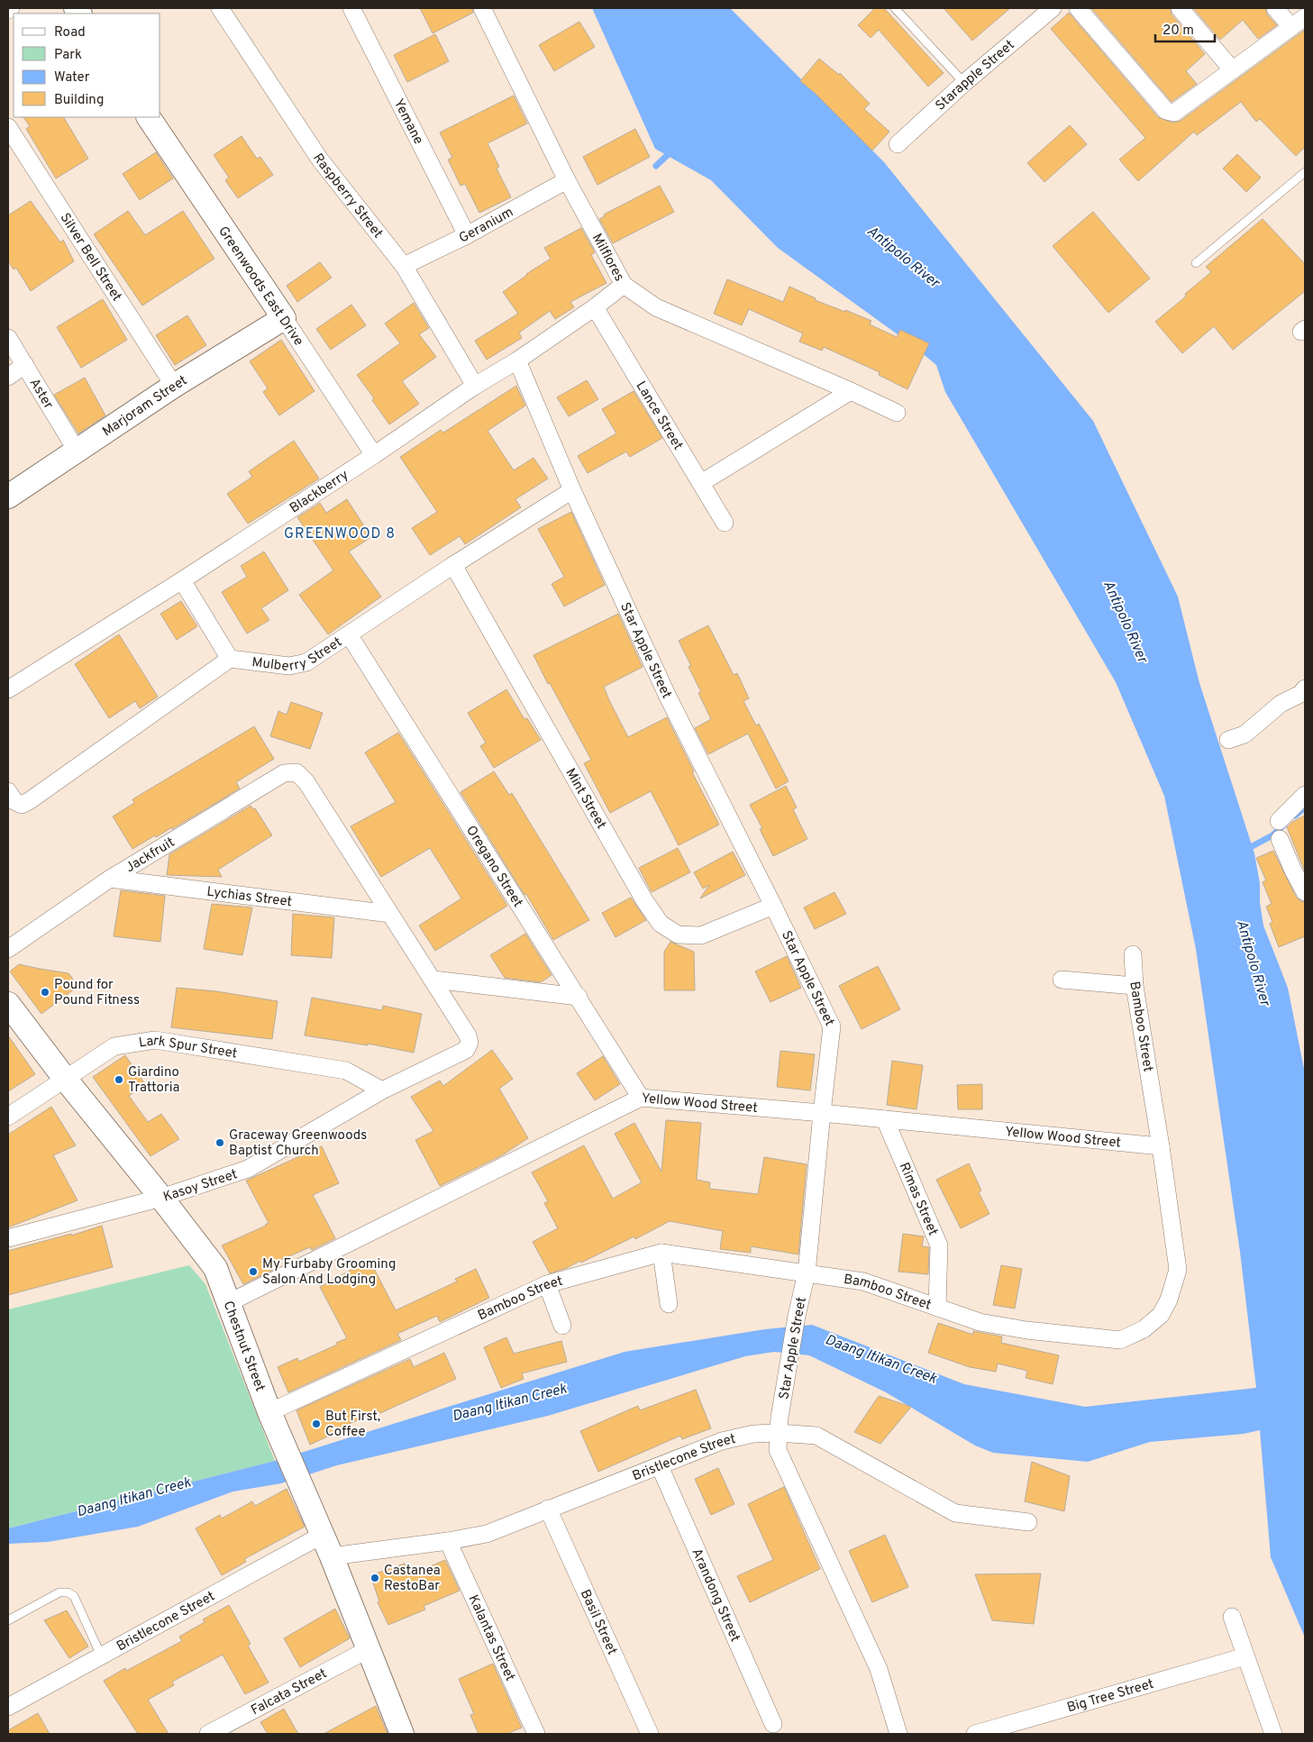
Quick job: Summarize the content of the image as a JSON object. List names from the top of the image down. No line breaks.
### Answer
{"streets":{"street":["Starapple Street","Yemane","Raspberry Street","Geranium","Silver Bell Street","Milflores","Greenwoods East Drive","Aster","Marjoram Street","Lance Street","Blackberry","Mulberry Street","Star Apple Street","Mint Street","Jackfruit","Oregano Street","Lychias Street","Bamboo Street","Lark Spur Street","Yellow Wood Street","Kasoy Street","Rimas Street","Chestnut Street","Bristlecone Street","Arandong Street","Basil Street","Kalantas Street","Falcata Street","Big Tree Street"]},"crossings":[["Yemane","Geranium"],["Raspberry Street","Geranium"],["Raspberry Street","Blackberry"],["Geranium","Milflores"],["Silver Bell Street","Marjoram Street"],["Milflores","Blackberry"],["Greenwoods East Drive","Marjoram Street"],["Greenwoods East Drive","Blackberry"],["Aster","Marjoram Street"],["Lance Street","Blackberry"],["Blackberry","Star Apple Street"],["Mulberry Street","Star Apple Street"],["Mulberry Street","Mint Street"],["Mulberry Street","Oregano Street"],["Star Apple Street","Mint Street"],["Star Apple Street","Bamboo Street"],["Star Apple Street","Yellow Wood Street"],["Star Apple Street","Bristlecone Street"],["Jackfruit","Lychias Street"],["Oregano Street","Yellow Wood Street"],["Bamboo Street","Yellow Wood Street"],["Bamboo Street","Rimas Street"],["Bamboo Street","Chestnut Street"],["Lark Spur Street","Kasoy Street"],["Lark Spur Street","Chestnut Street"],["Yellow Wood Street","Rimas Street"],["Yellow Wood Street","Chestnut Street"],["Kasoy Street","Chestnut Street"],["Chestnut Street","Bristlecone Street"],["Chestnut Street","Falcata Street"],["Bristlecone Street","Arandong Street"],["Bristlecone Street","Basil Street"],["Bristlecone Street","Kalantas Street"]],"districts":["GREENWOOD 8"],"water":["Antipolo River","Daang Itikan Creek"],"places":["Pound for Pound Fitness","Giardino Trattoria","Graceway Greenwoods Baptist Church","My Furbaby Grooming Salon And Lodging","But First, Coffee","Castanea RestoBar"],"legend":["Road","Park","Water","Building"],"scale_bar":"20 m"}
